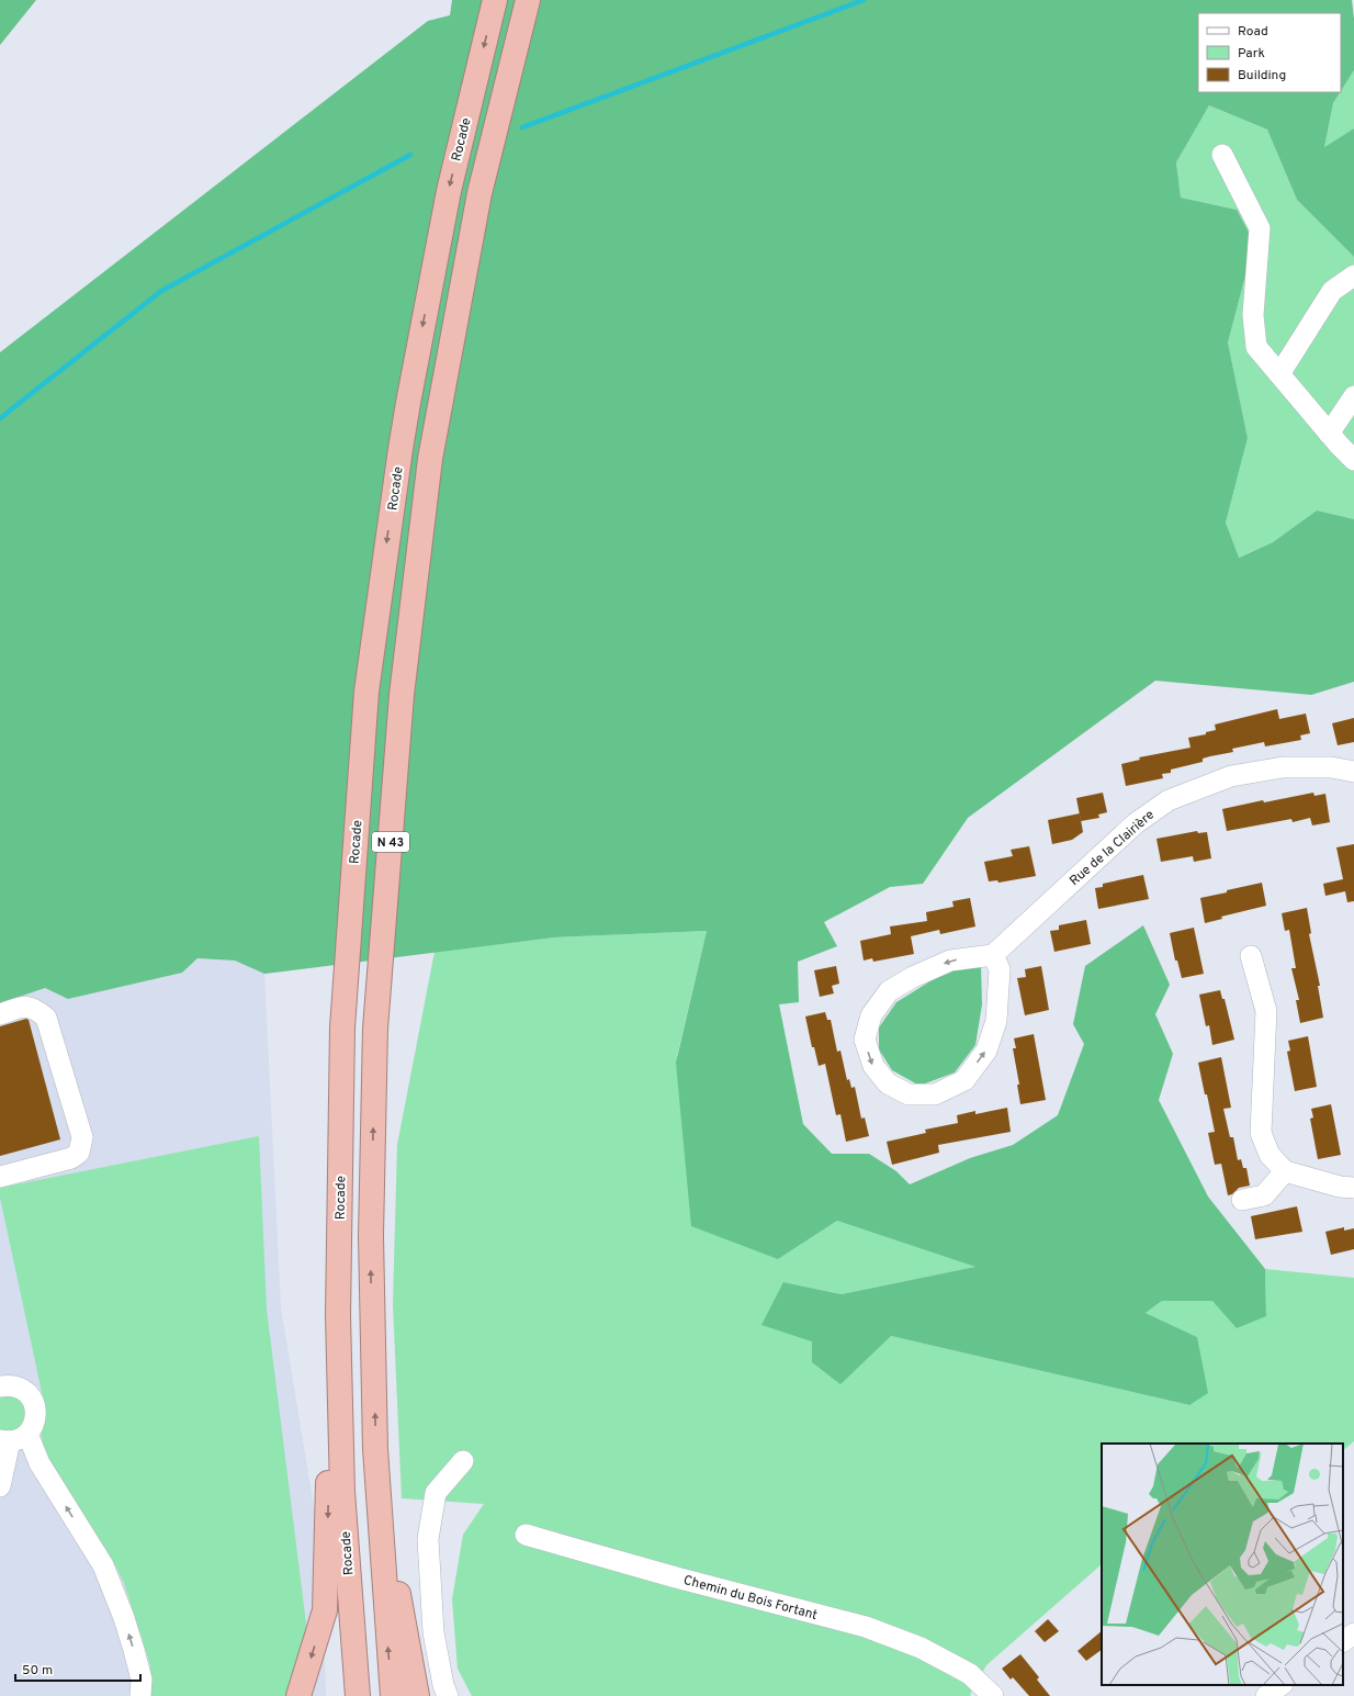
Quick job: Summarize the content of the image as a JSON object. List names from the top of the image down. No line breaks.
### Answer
{"streets":{"highway":["Rocade","N 43"],"street":["Rue de la Clairière","Chemin du Bois Fortant"]},"legend":["Road","Park","Building"],"scale_bar":"50 m"}
